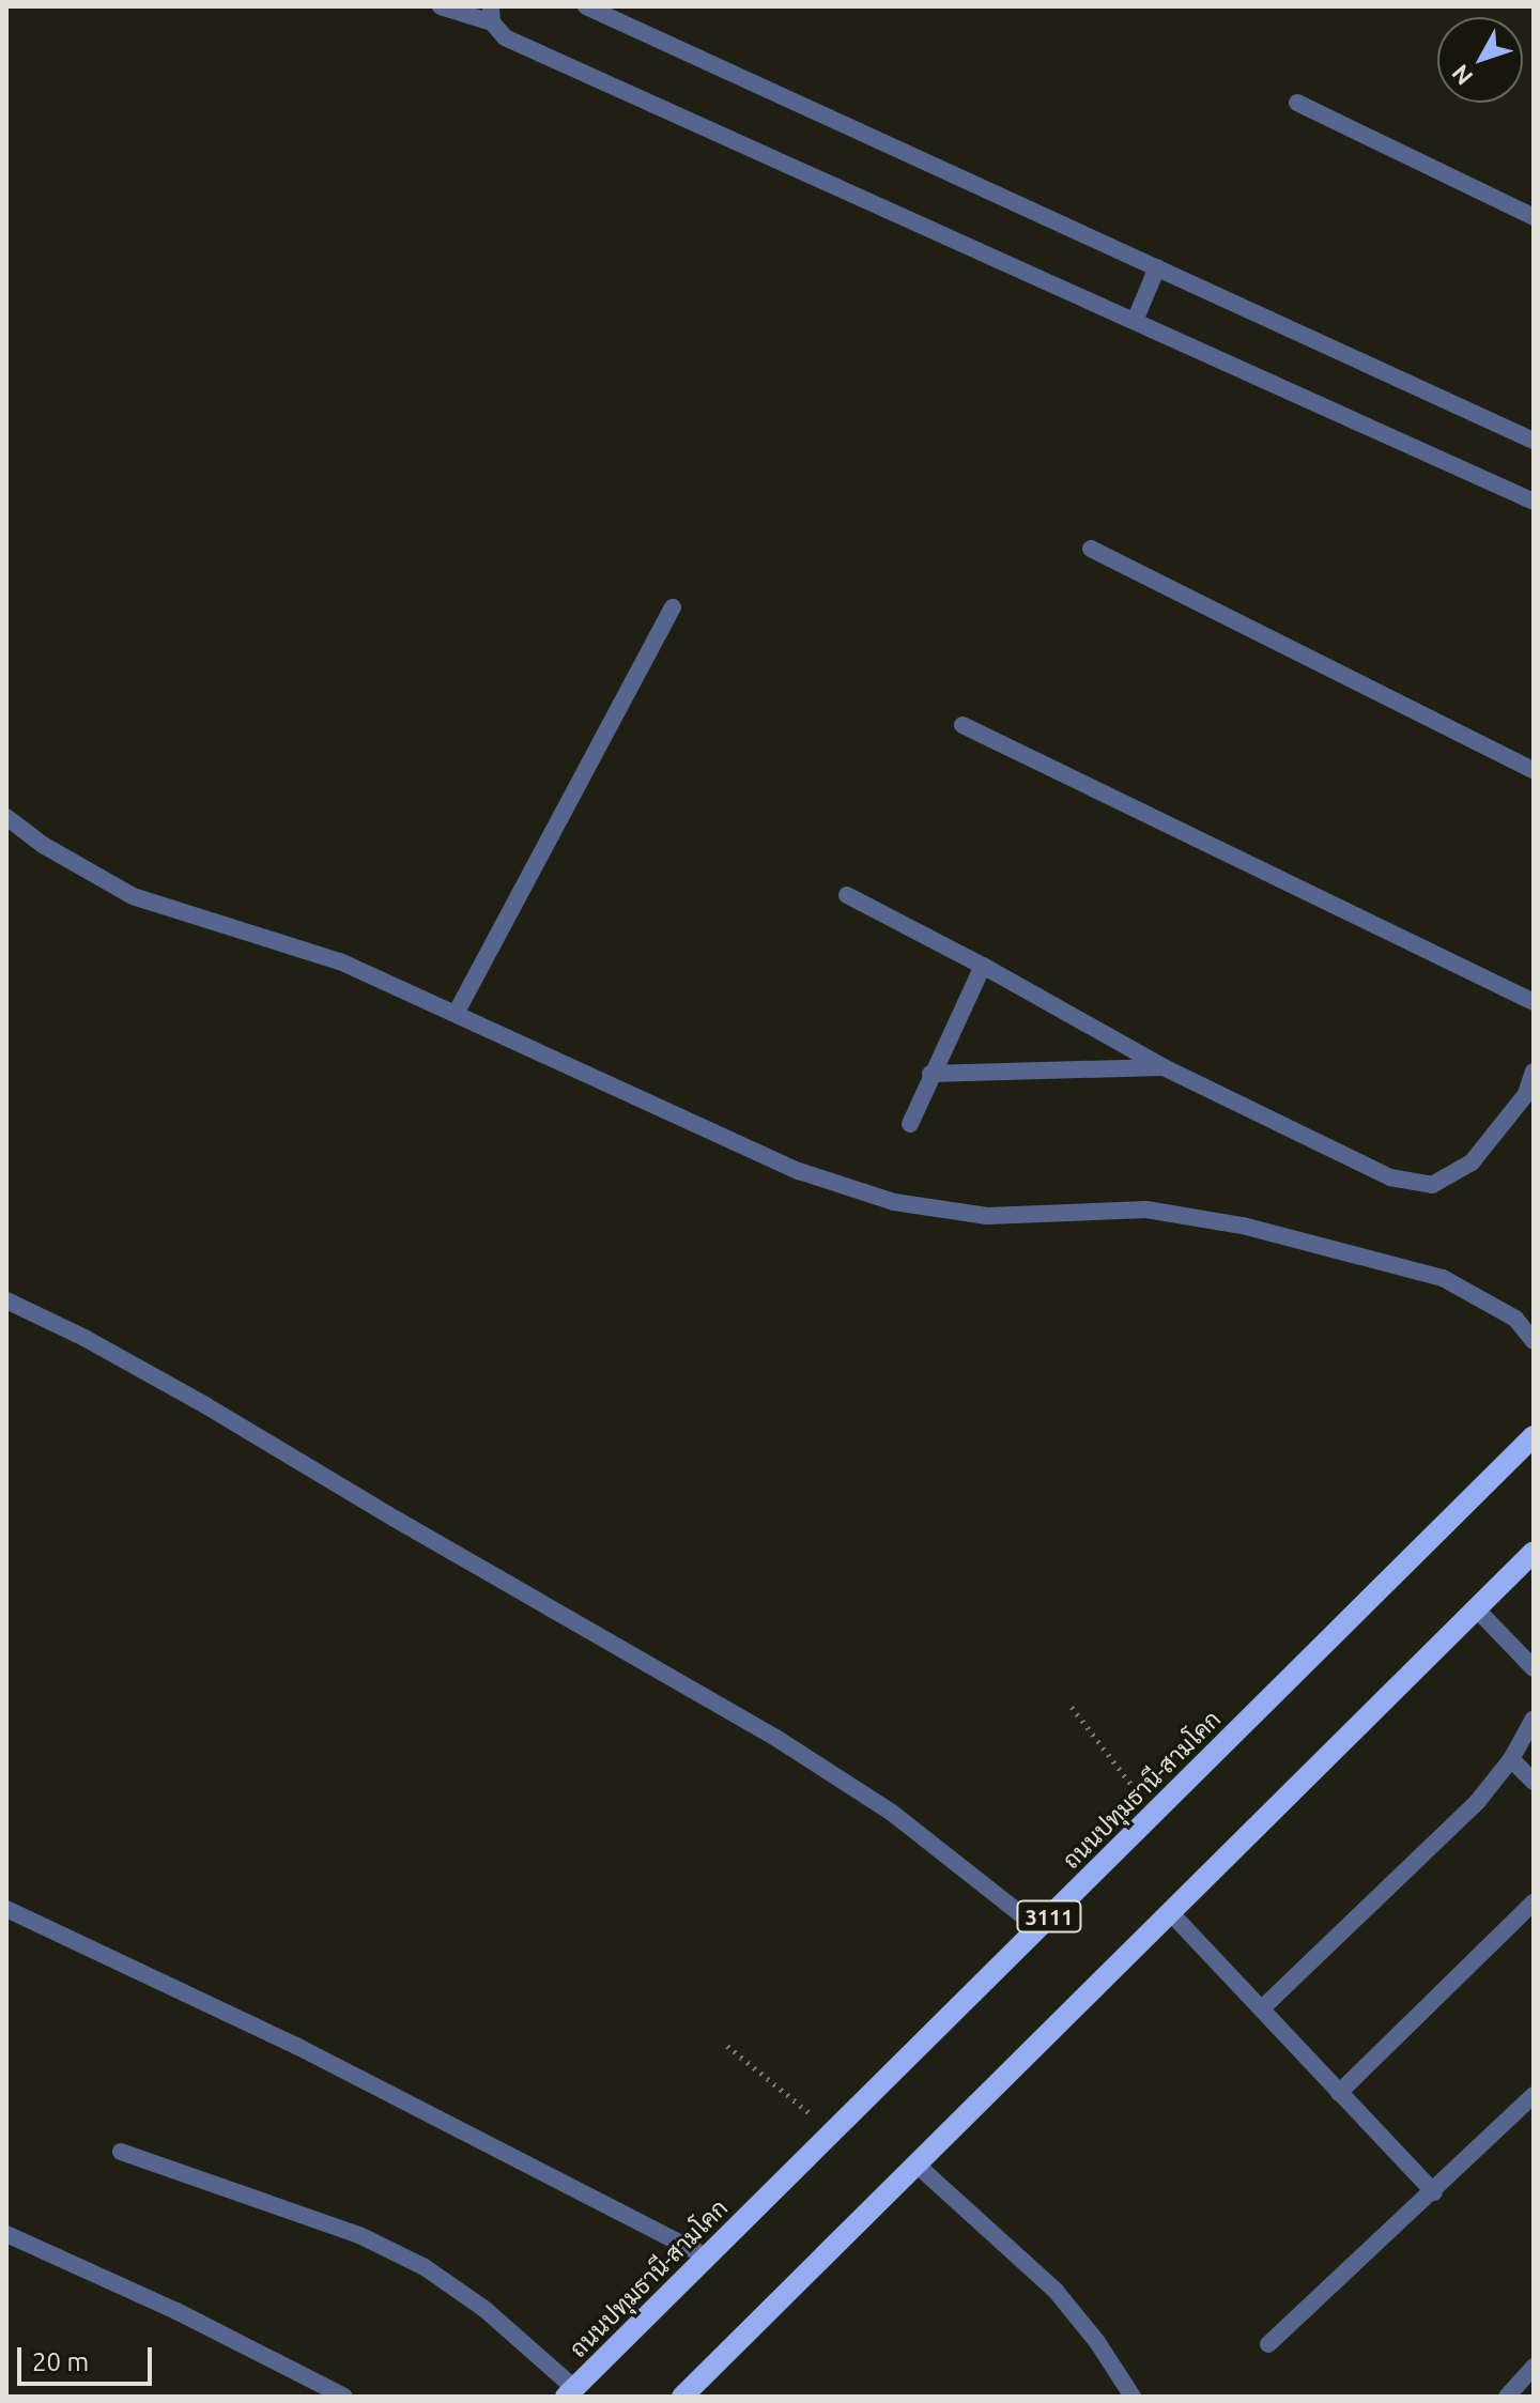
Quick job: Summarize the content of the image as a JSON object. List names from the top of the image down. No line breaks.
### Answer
{"streets":{"main road":["ถนนปทุมธานี-สามโคก","3111"]},"scale_bar":"20 m","north":"bottom left"}
